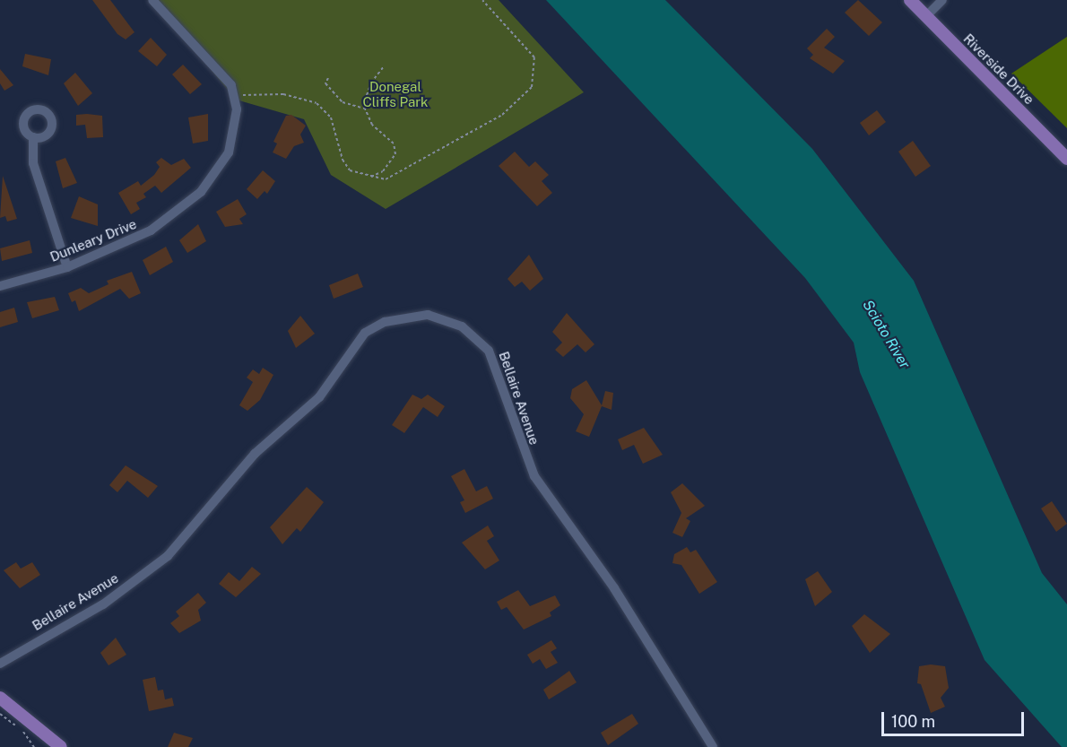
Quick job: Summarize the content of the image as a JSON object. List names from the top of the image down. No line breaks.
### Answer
{"streets":{"main road":["Riverside Drive"],"street":["Dunleary Drive","Bellaire Avenue"]},"water":["Scioto River"],"parks":["Donegal Cliffs Park"],"scale_bar":"100 m"}
